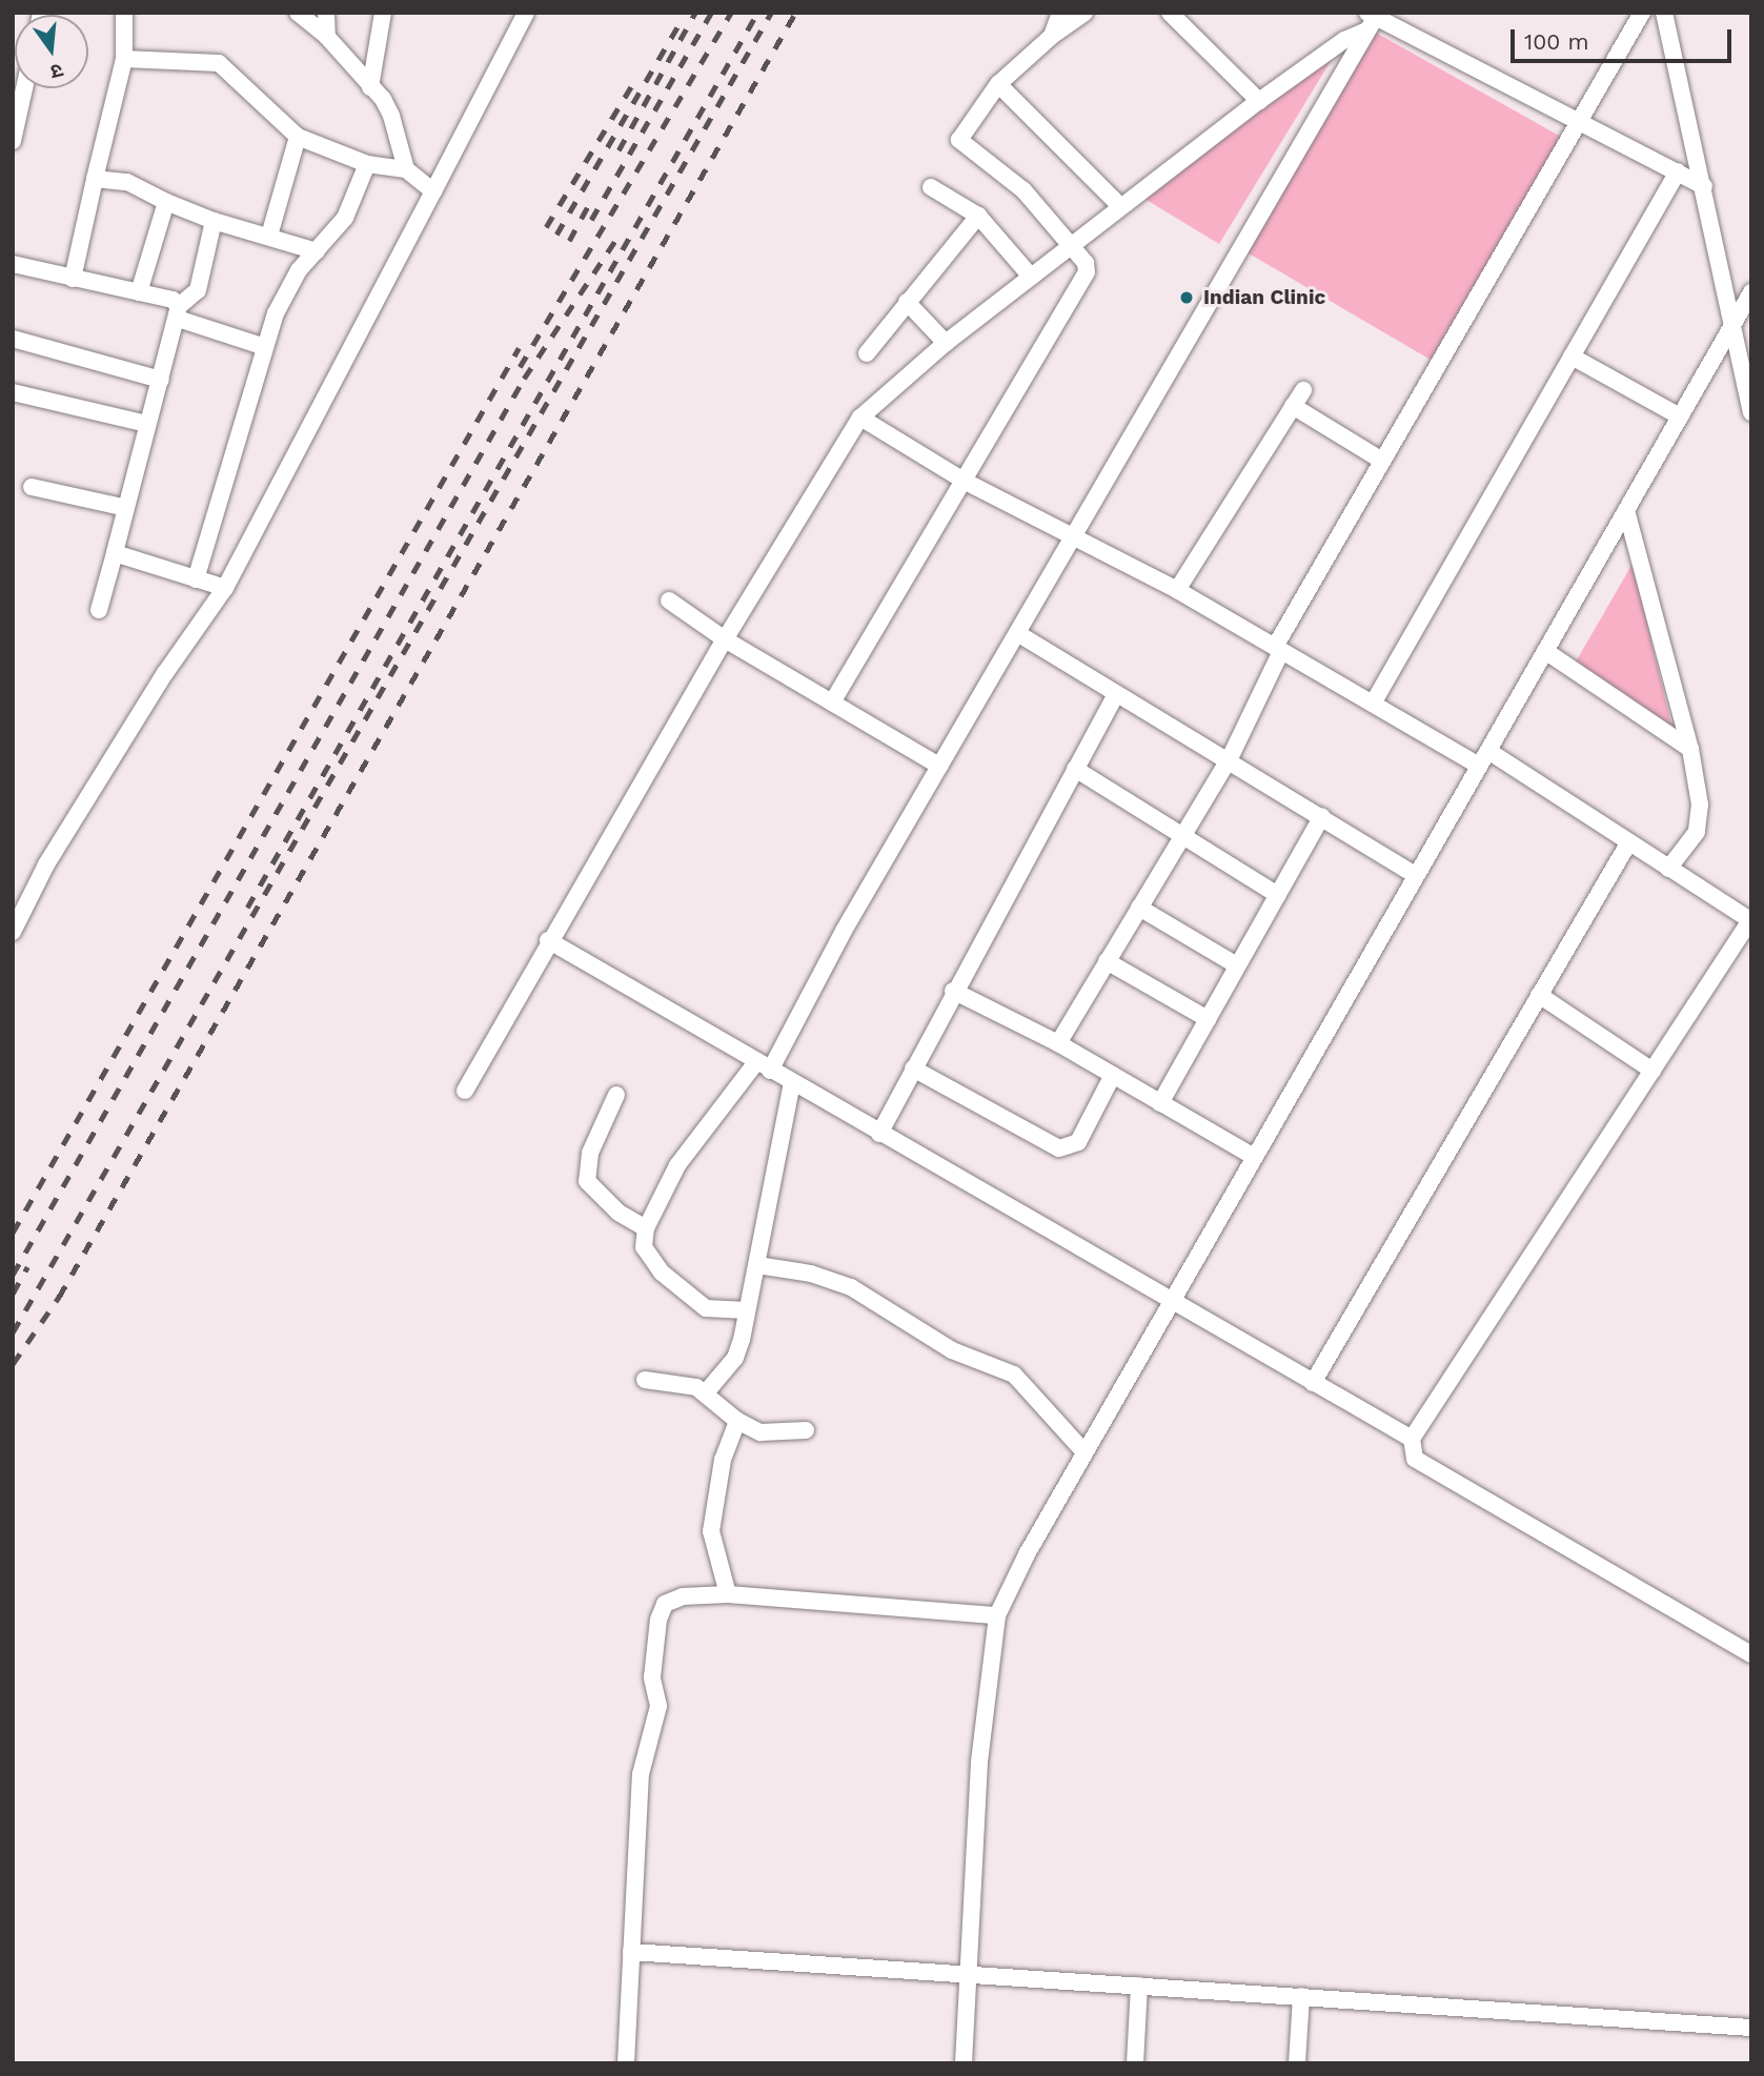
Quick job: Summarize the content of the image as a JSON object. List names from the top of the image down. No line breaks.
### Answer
{"places":["Indian Clinic"],"scale_bar":"100 m","north":"bottom"}
